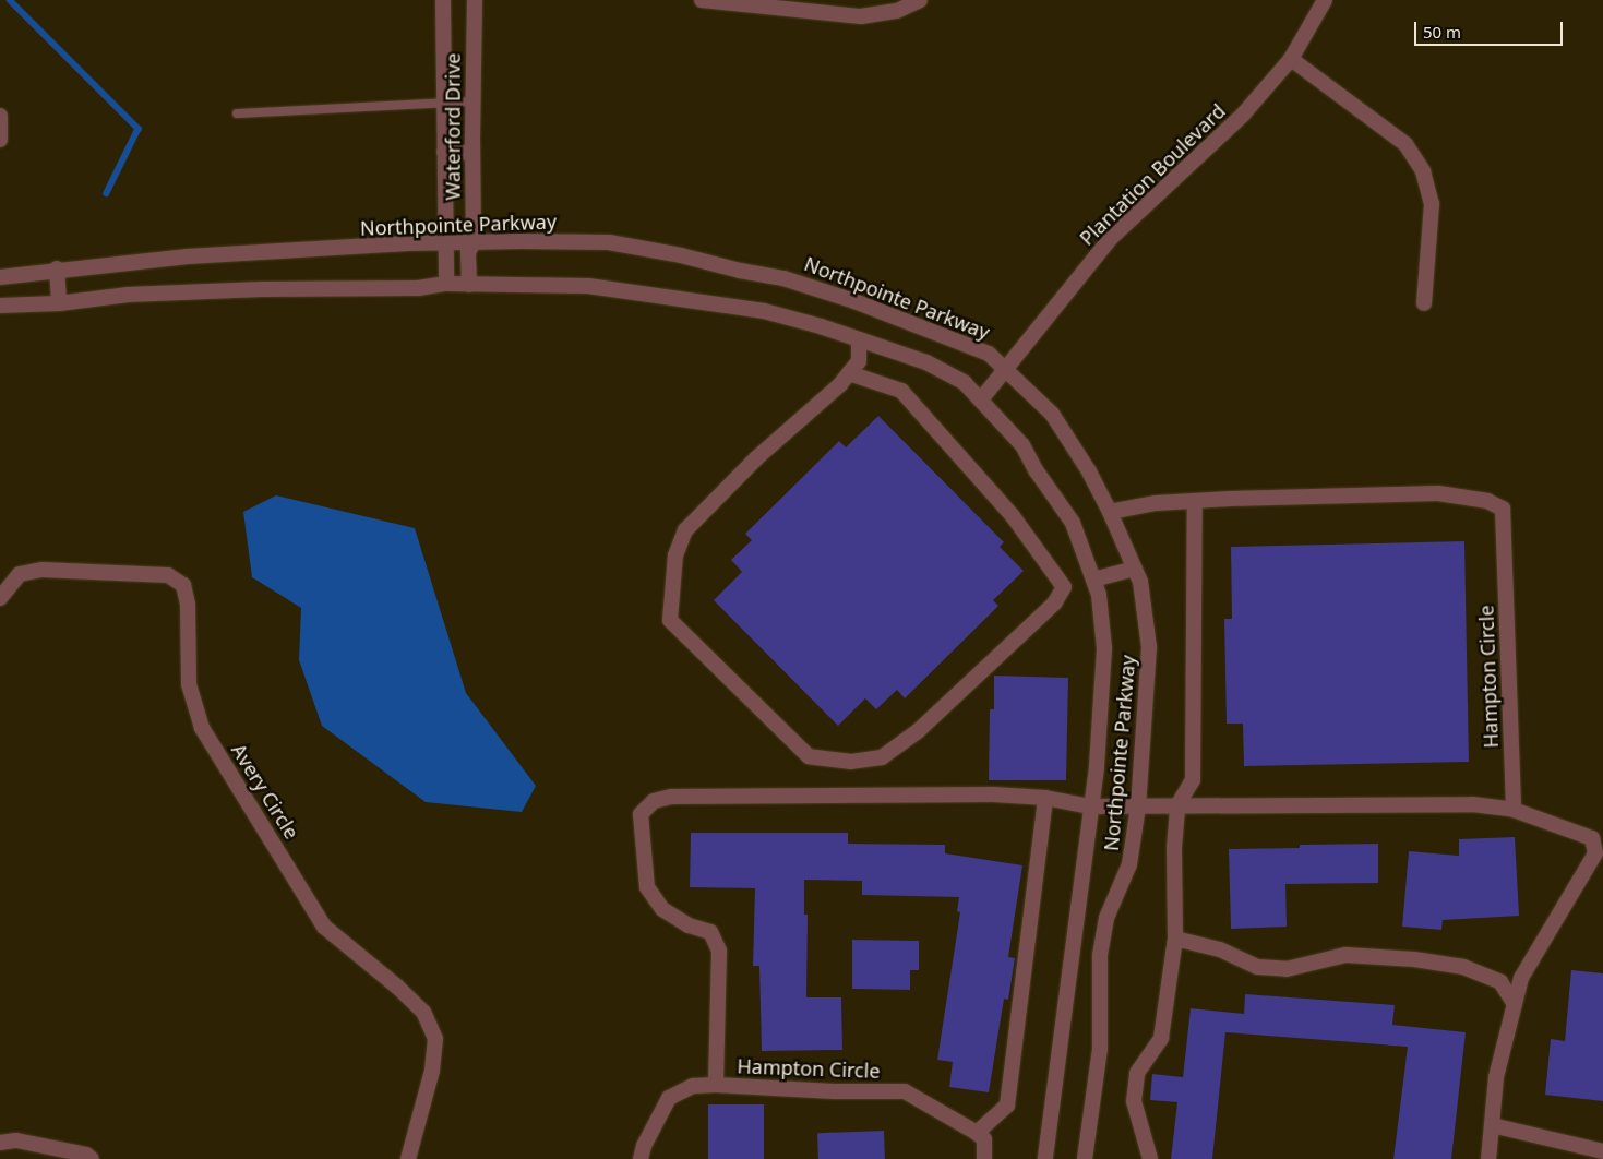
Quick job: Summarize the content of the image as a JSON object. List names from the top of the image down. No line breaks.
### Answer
{"streets":{"street":["Waterford Drive","Plantation Boulevard","Northpointe Parkway","Hampton Circle","Avery Circle"]},"crossings":[["Waterford Drive","Northpointe Parkway"],["Plantation Boulevard","Northpointe Parkway"],["Northpointe Parkway","Hampton Circle"]],"scale_bar":"50 m"}
